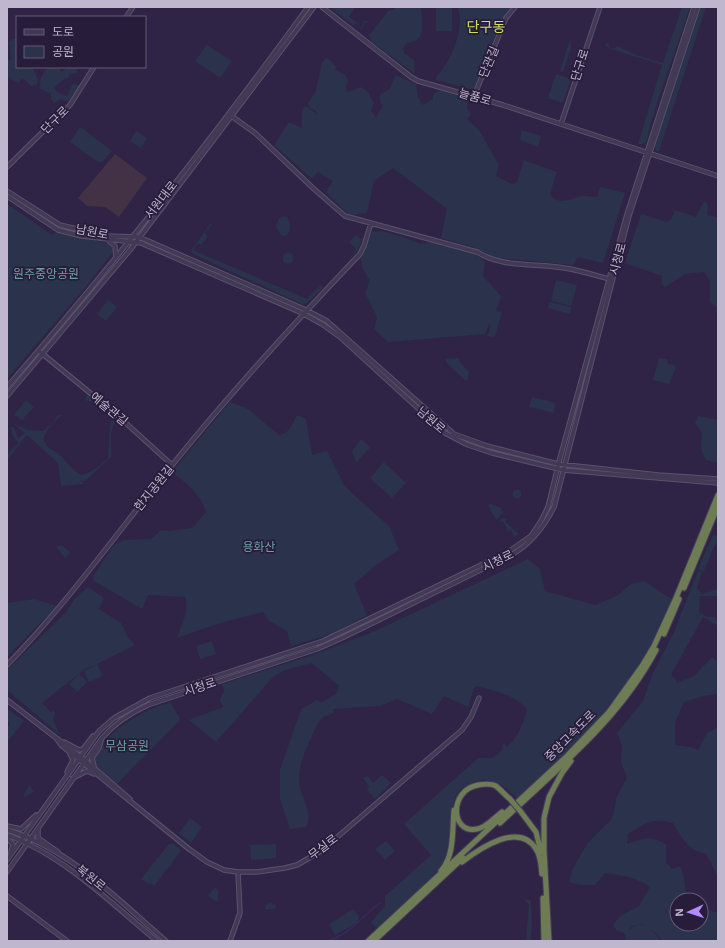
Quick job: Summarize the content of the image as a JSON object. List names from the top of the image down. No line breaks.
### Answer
{"streets":{"highway":["중앙고속도로"],"street":["단관길","단구로","늘품로","서원대로","남원로","시청로","예술관길","한지공원길","무실로","북원로"]},"crossings":[["단관길","늘품로"],["단구로","늘품로"],["늘품로","시청로"],["서원대로","남원로"],["서원대로","예술관길"],["남원로","시청로"],["남원로","한지공원길"],["시청로","무실로"],["시청로","북원로"],["예술관길","한지공원길"]],"districts":["단구동"],"parks":["원주중앙공원","용화산","무삼공원"],"legend":["도로","공원"],"north":"left"}
